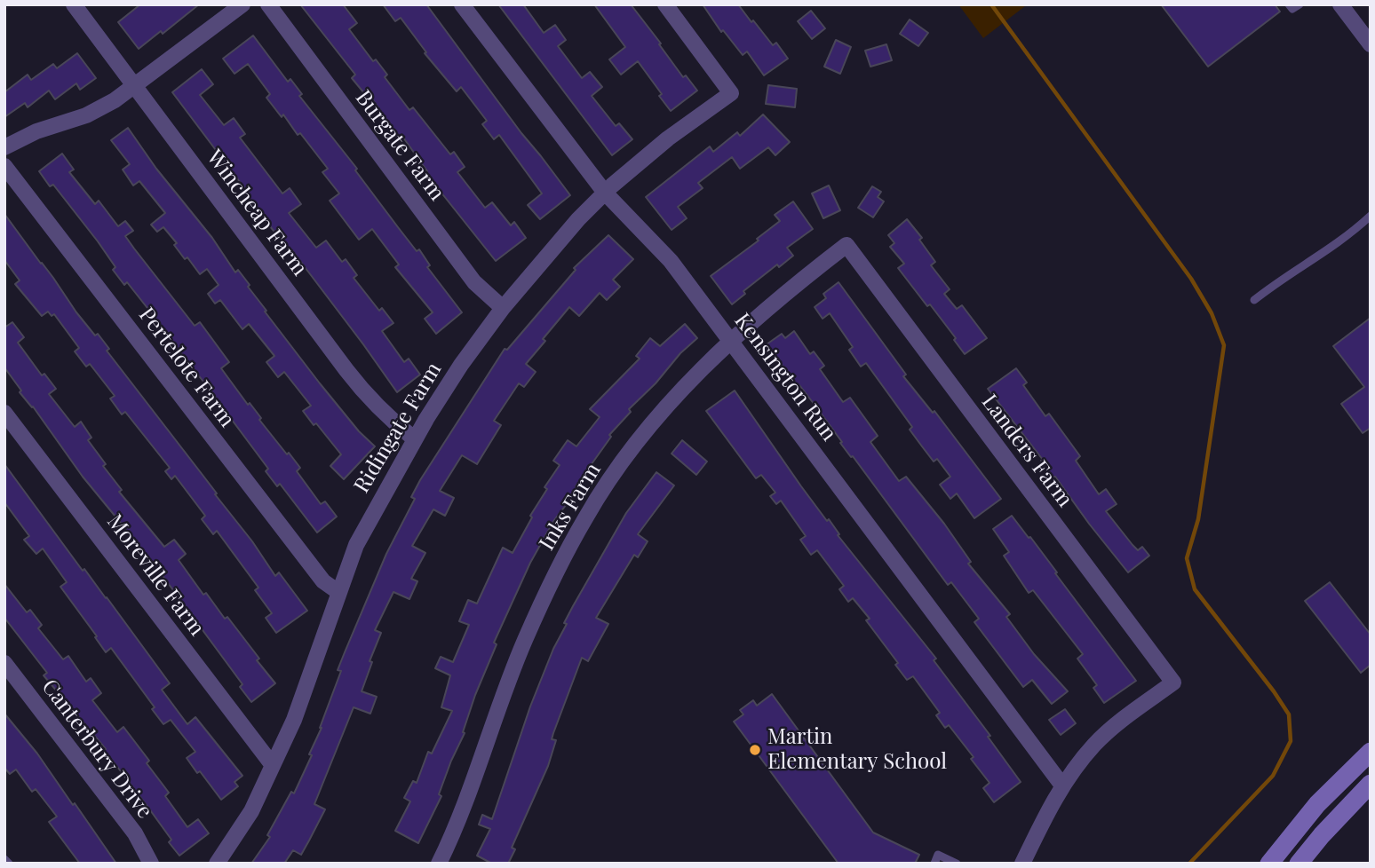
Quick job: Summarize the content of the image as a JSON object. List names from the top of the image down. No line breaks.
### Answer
{"streets":{"street":["Burgate Farm","Wincheap Farm","Pertelote Farm","Kensington Run","Ridingate Farm","Landers Farm","Inks Farm","Moreville Farm","Canterbury Drive"]},"crossings":[["Burgate Farm","Ridingate Farm"],["Wincheap Farm","Ridingate Farm"],["Pertelote Farm","Ridingate Farm"],["Kensington Run","Ridingate Farm"],["Kensington Run","Landers Farm"],["Kensington Run","Inks Farm"],["Ridingate Farm","Moreville Farm"],["Landers Farm","Inks Farm"]],"places":["Martin Elementary School"]}
